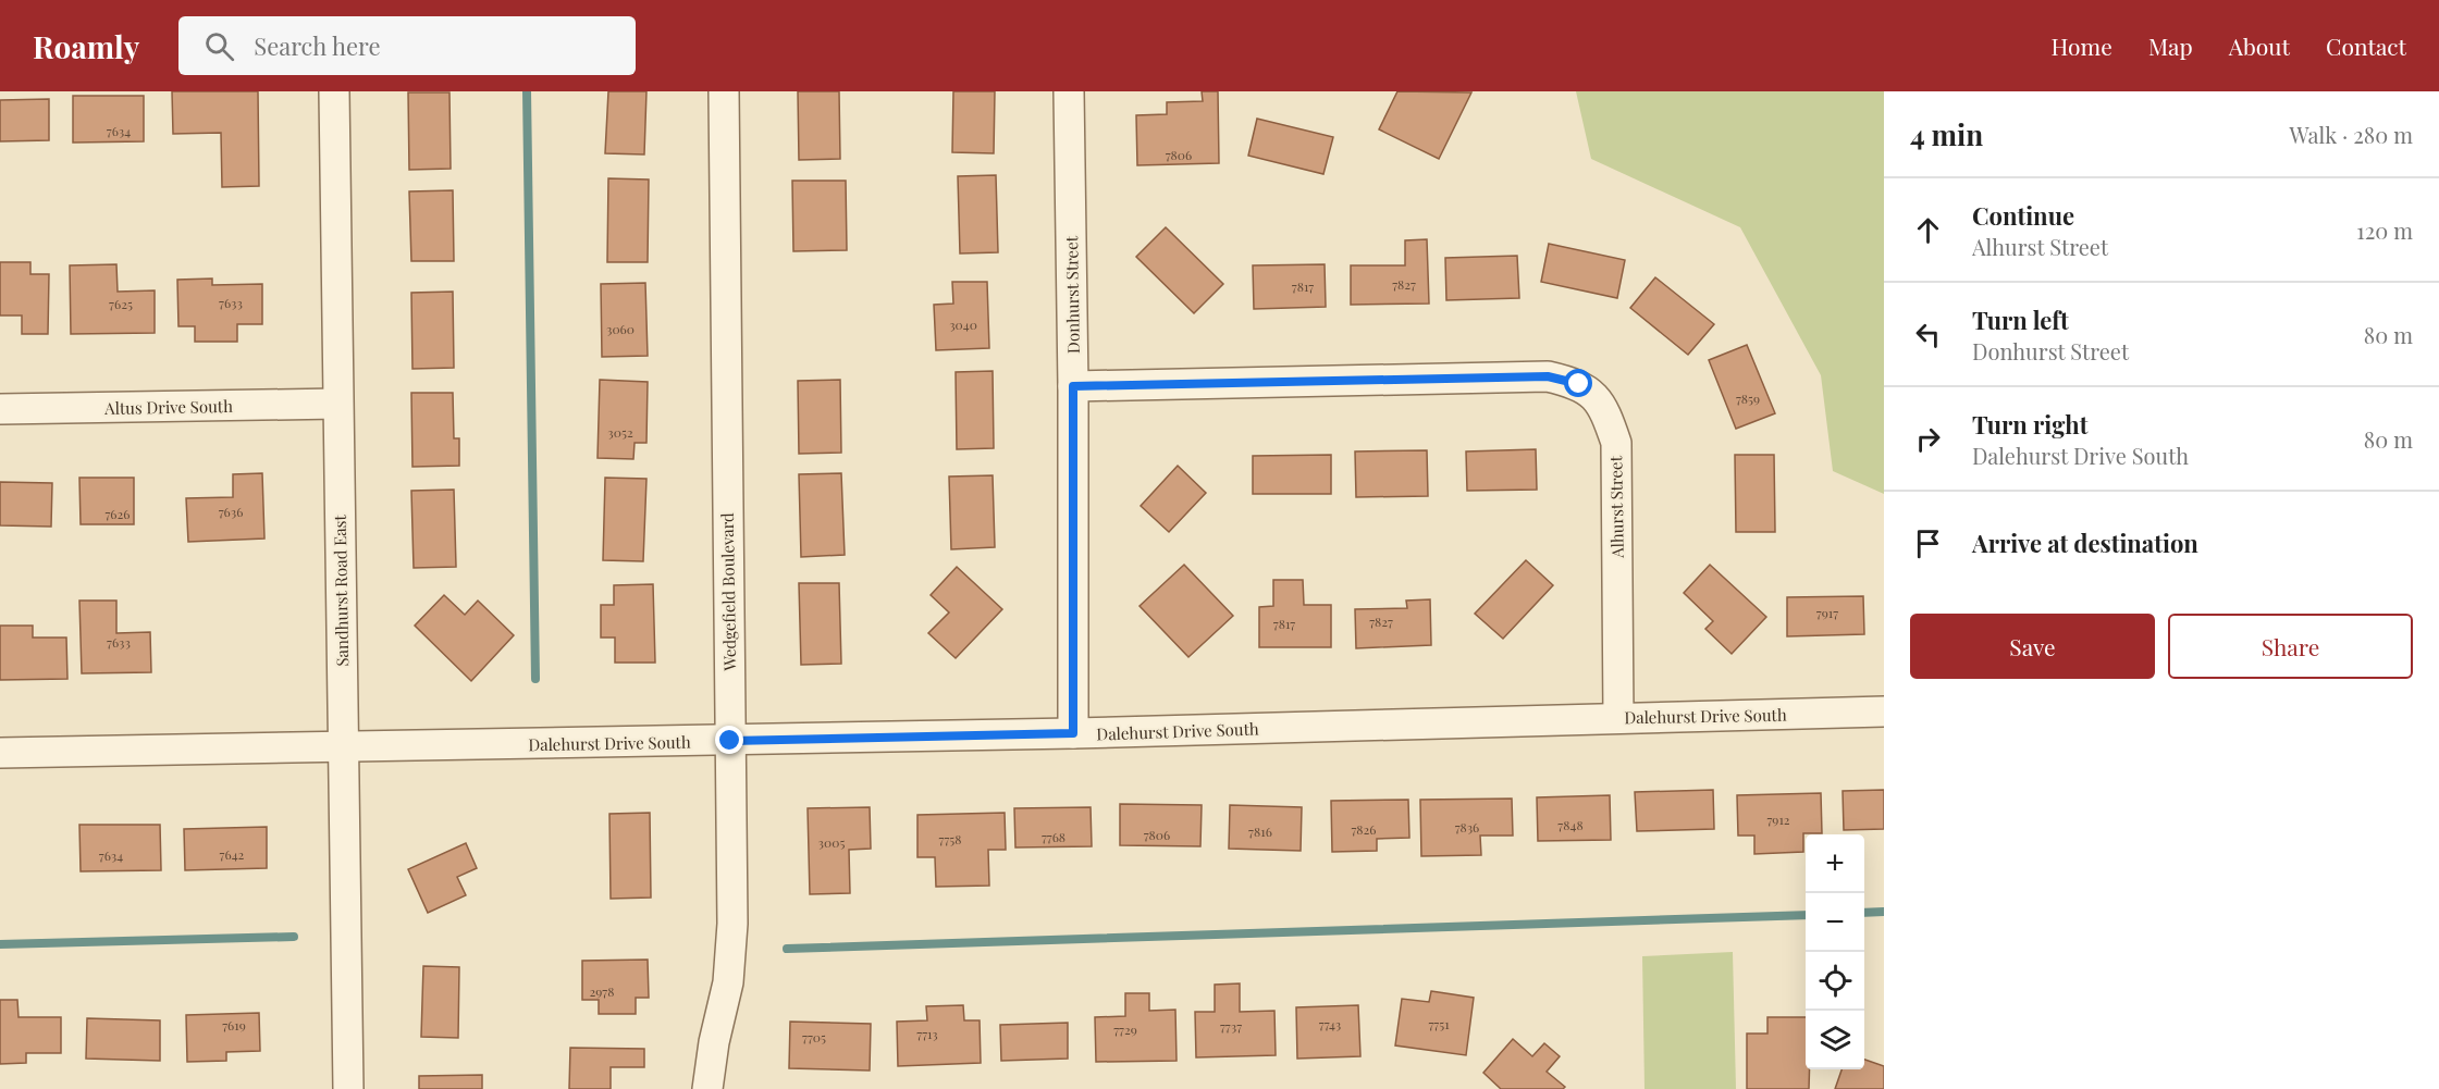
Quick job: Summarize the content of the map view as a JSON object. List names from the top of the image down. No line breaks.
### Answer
{"streets":{"street":["Donhurst Street","Altus Drive South","Alhurst Street","Sandhurst Road East","Wedgefield Boulevard","Dalehurst Drive South"]},"crossings":[["Donhurst Street","Alhurst Street"],["Donhurst Street","Dalehurst Drive South"],["Altus Drive South","Sandhurst Road East"],["Alhurst Street","Dalehurst Drive South"],["Sandhurst Road East","Dalehurst Drive South"],["Wedgefield Boulevard","Dalehurst Drive South"]],"house_numbers":["7634","7806","7827","7817","7633","7625","3040","3060","7859","3052","7636","7626","7917","7827","7817","7633","7912","7848","7836","7826","7816","7806","7768","7758","3005","7642","7634","2978","7743","7751","7619","7737","7729","7713","7705"],"page":{"header":"Roamly","search":"Search here","nav":["Home","Map","About","Contact"],"heading":["4 min","Walk · 280 m"],"list":[["Continue","Alhurst Street","120 m"],["Turn left","Donhurst Street","80 m"],["Turn right","Dalehurst Drive South","80 m"],"Arrive at destination"],"buttons":["Save","Share"],"map_buttons":["+","−"]}}
